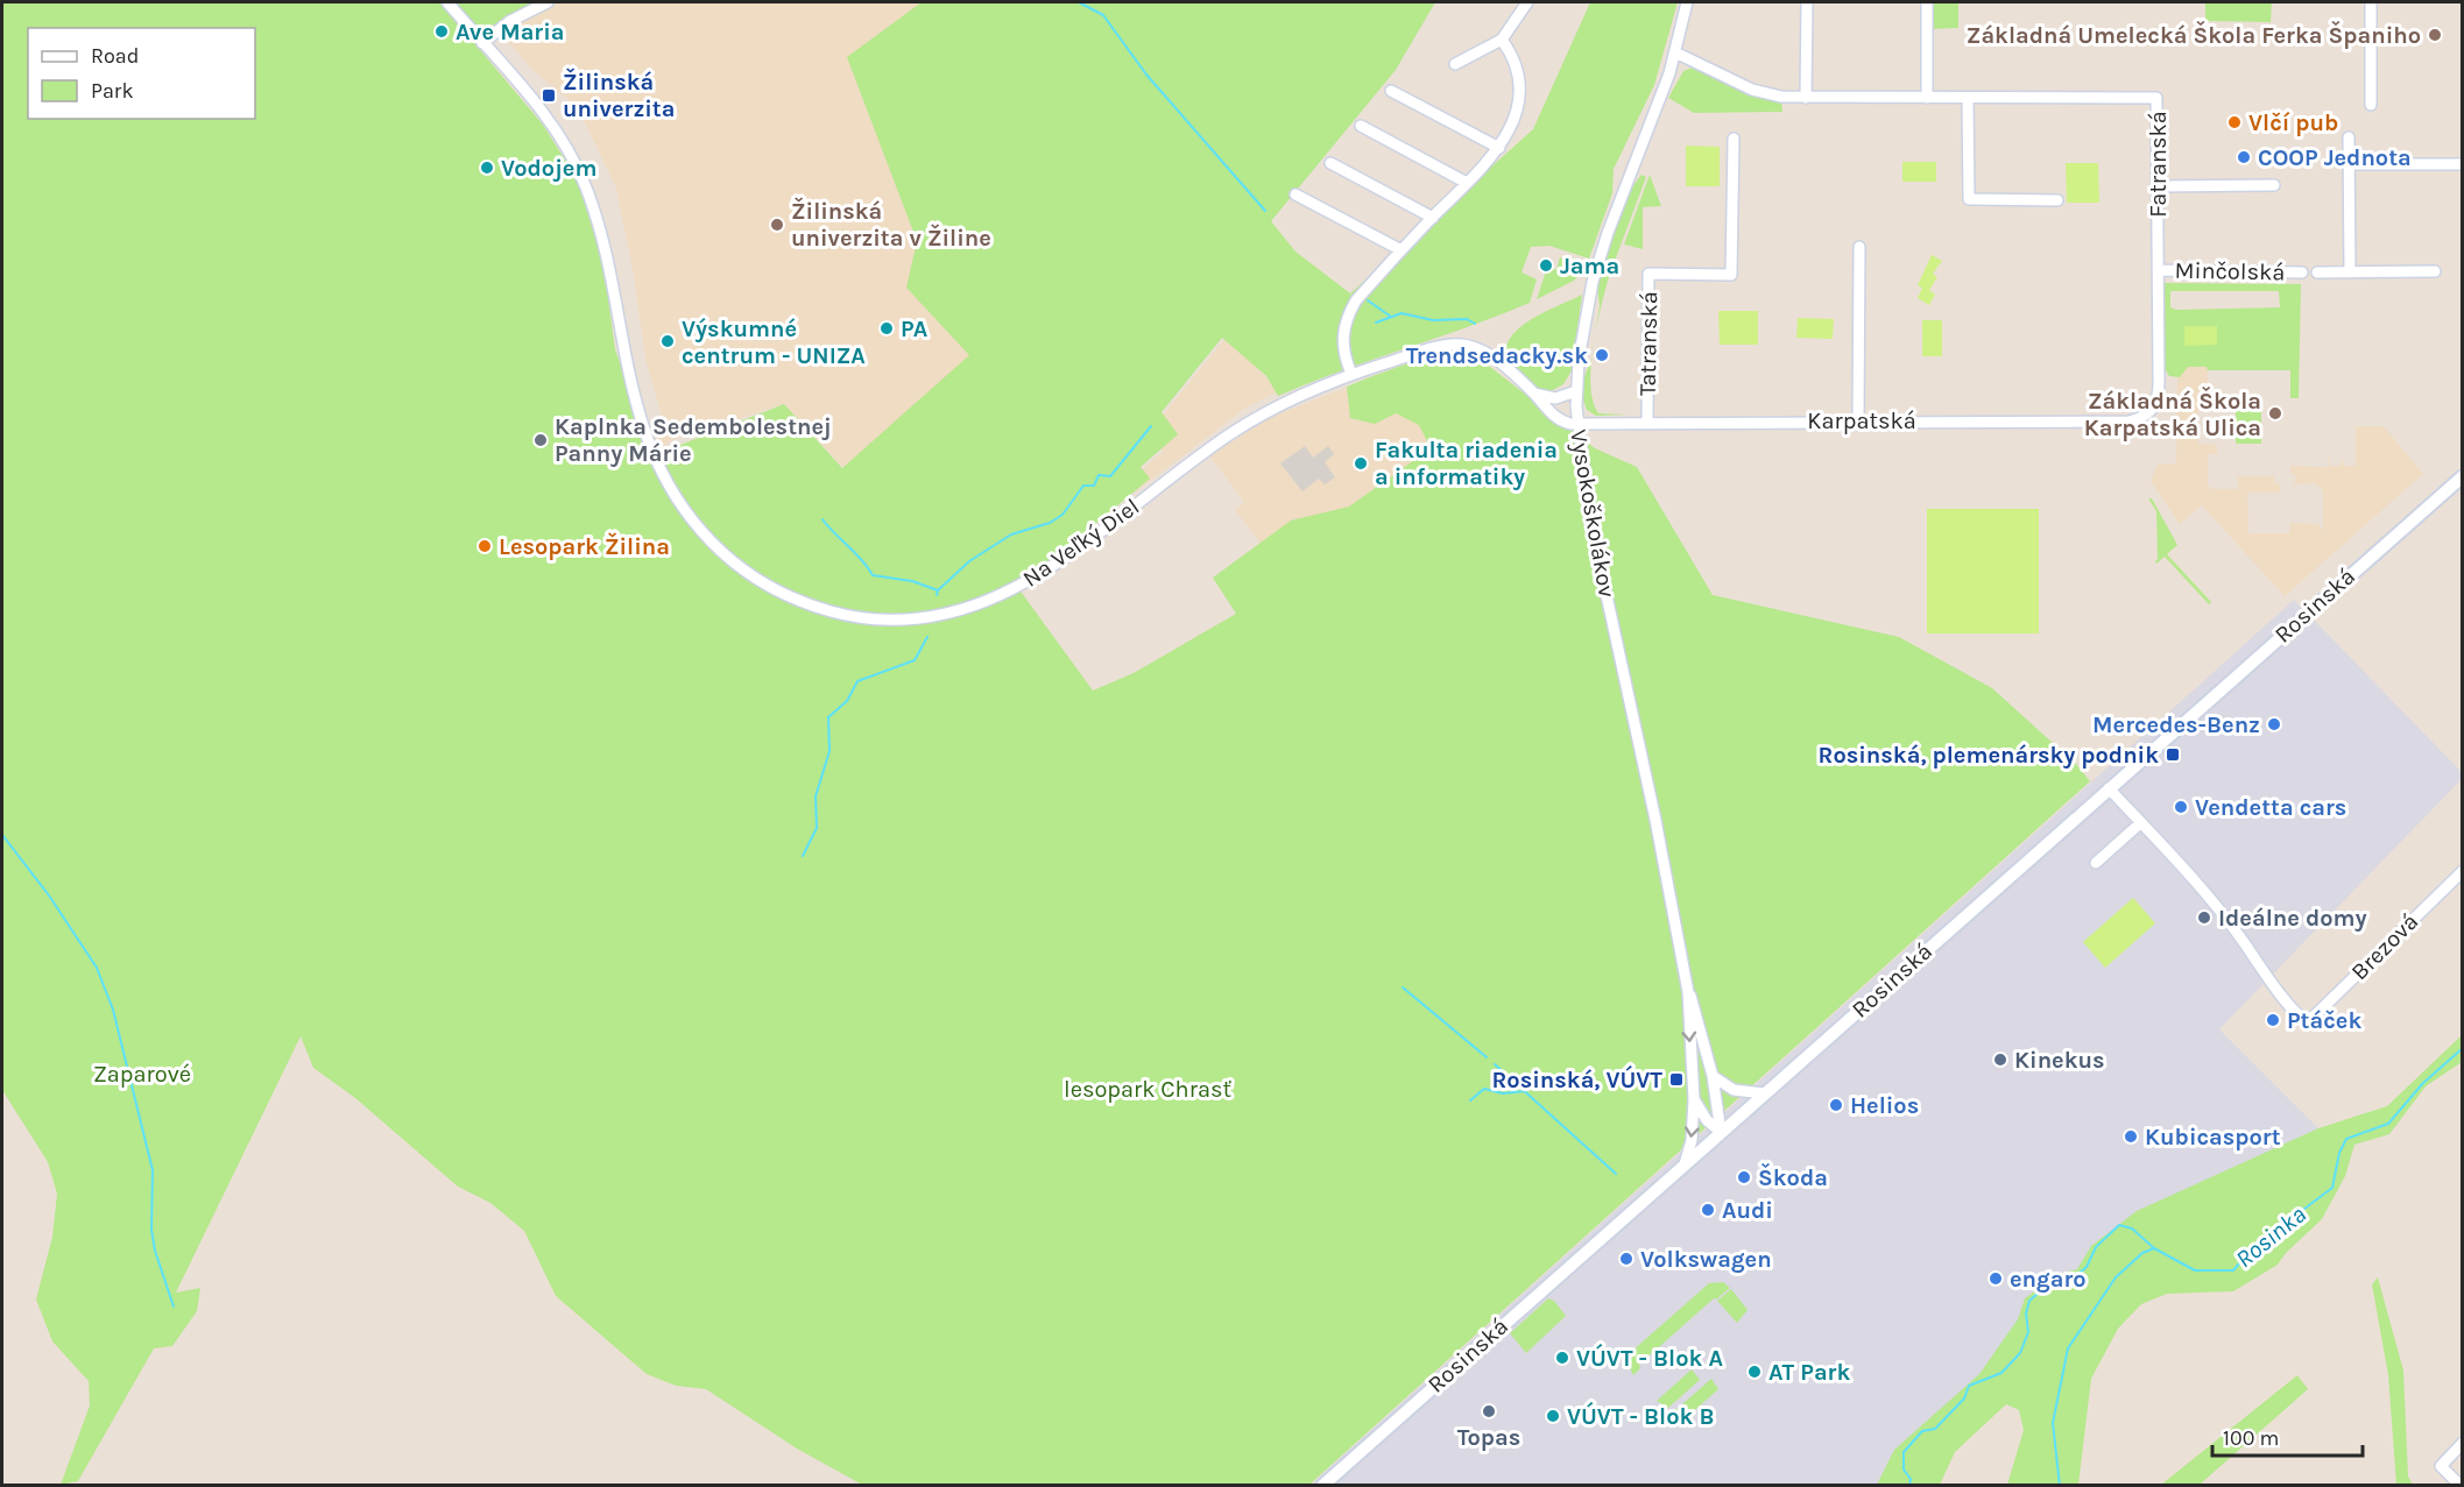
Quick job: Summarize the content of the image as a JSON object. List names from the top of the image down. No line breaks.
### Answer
{"streets":{"street":["Fatranská","Minčolská","Tatranská","Karpatská","Vysokoškolákov","Na Veľký Diel","Rosinská","Brezová"]},"crossings":[["Fatranská","Minčolská"],["Fatranská","Karpatská"],["Fatranská","Vysokoškolákov"],["Tatranská","Karpatská"],["Karpatská","Vysokoškolákov"],["Karpatská","Na Veľký Diel"],["Vysokoškolákov","Na Veľký Diel"],["Vysokoškolákov","Rosinská"]],"water":["Rosinka"],"parks":["Zaparové","lesopark Chrasť"],"places":{"other":["Ave Maria","Základná Umelecká Škola Ferka Španiho","Vlčí pub","COOP Jednota","Vodojem","Žilinská univerzita v Žiline","Jama","PA","Výskumné centrum - UNIZA","Trendsedacky.sk","Základná Škola Karpatská Ulica","Kaplnka Sedembolestnej Panny Márie","Fakulta riadenia a informatiky","Lesopark Žilina","Mercedes-Benz","Vendetta cars","Ideálne domy","Ptáček","Kinekus","Helios","Kubicasport","Škoda","Audi","Volkswagen","engaro","VÚVT - Blok A","AT Park","Topas","VÚVT - Blok B"],"transit":["Žilinská univerzita","Rosinská, plemenársky podnik","Rosinská, VÚVT"]},"legend":["Road","Park"],"scale_bar":"100 m"}
